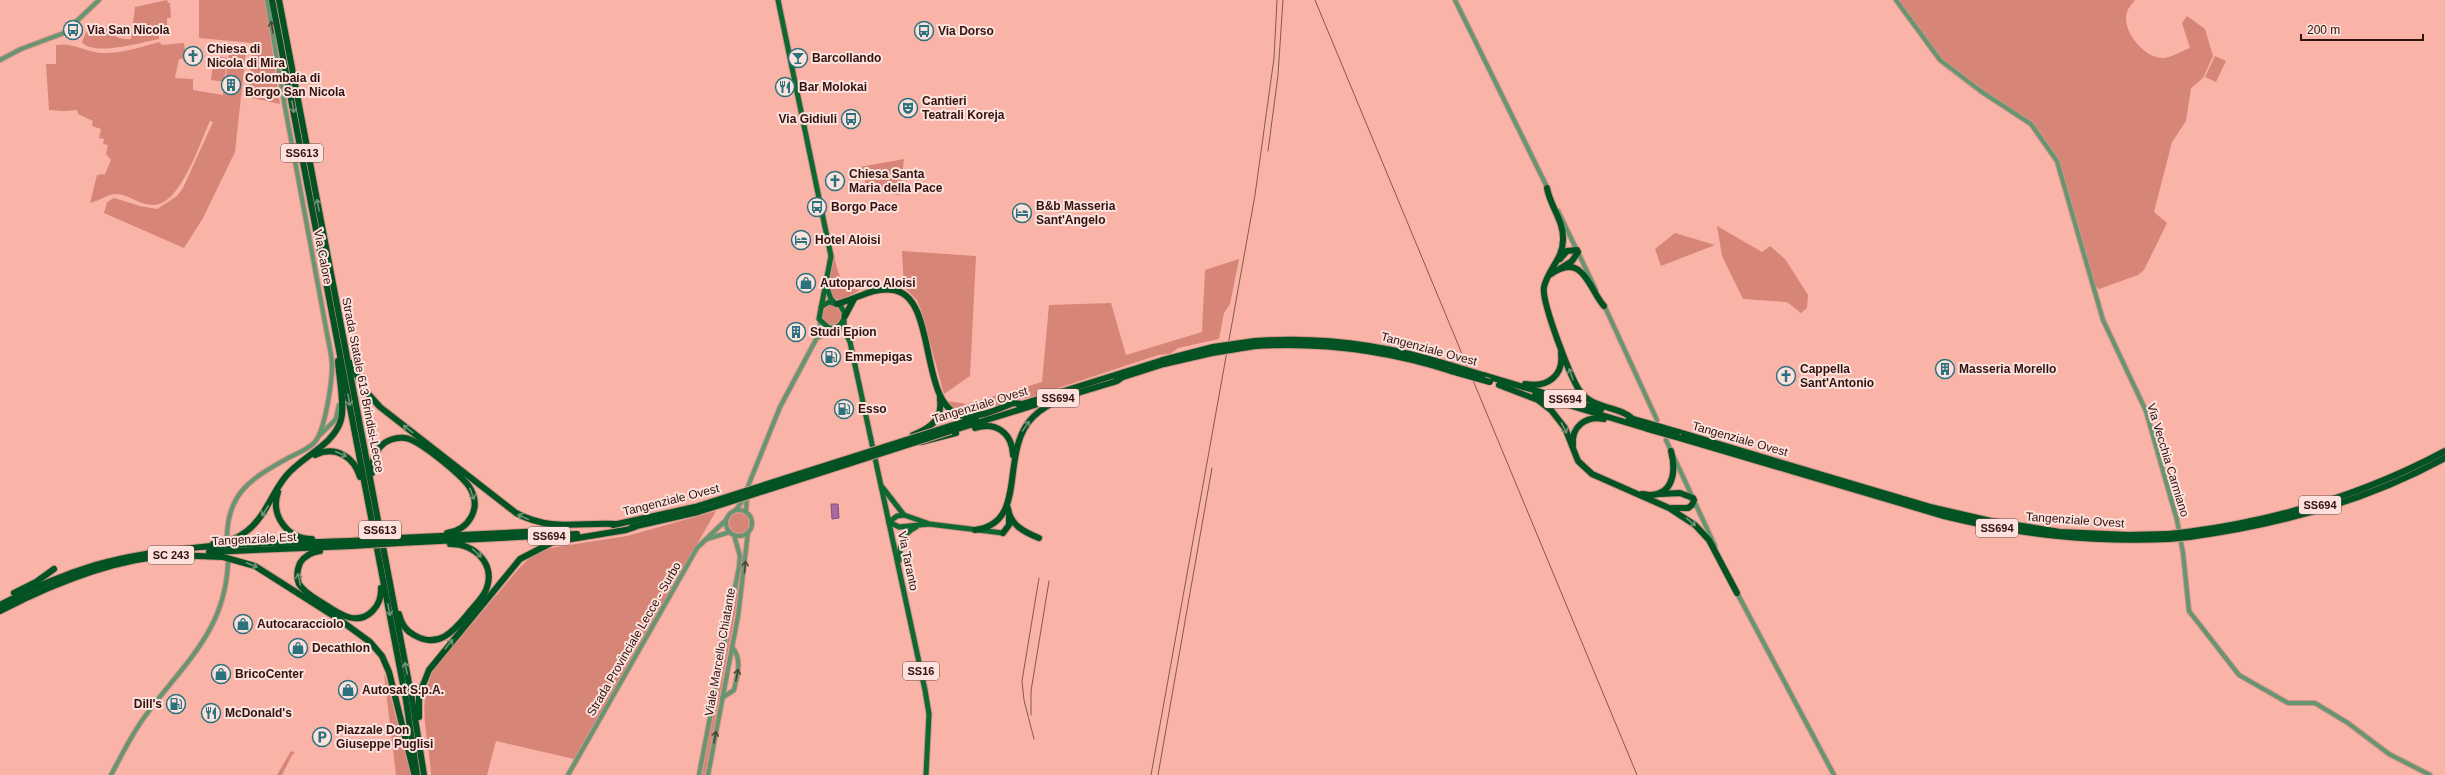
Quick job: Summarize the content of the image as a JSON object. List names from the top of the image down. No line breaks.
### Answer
{"streets":{"highway":["SS613","Tangenziale Ovest","Strada Statale 613 Brindisi-Lecce","SS694","Tangenziale Est","SC 243"],"main road":["Via Taranto","SS16"],"street":["Via Calore","Via Vecchia Carmiano","Strada Provinciale Lecce - Surbo","Viale Marcello Chiatante"]},"crossings":[["Tangenziale Ovest","Tangenziale Est"],["Strada Provinciale Lecce - Surbo","Viale Marcello Chiatante"]],"one_way":["Via Calore"],"places":{"bus stop":["Via San Nicola","Via Dorso","Via Gidiuli","Borgo Pace"],"church":["Chiesa di Nicola di Mira","Chiesa Santa Maria della Pace","Cappella Sant'Antonio"],"bar":["Barcollando"],"building":["Colombaia di Borgo San Nicola","Studi Epion","Masseria Morello"],"restaurant":["Bar Molokai","McDonald's"],"theatre":["Cantieri Teatrali Koreja"],"hotel":["B&b Masseria Sant'Angelo","Hotel Aloisi"],"shop":["Autoparco Aloisi","Autocaracciolo","Decathlon","BricoCenter","Autosat S.p.A."],"fuel station":["Emmepigas","Esso","Dill's"],"parking":["Piazzale Don Giuseppe Puglisi"]},"scale_bar":"200 m"}
